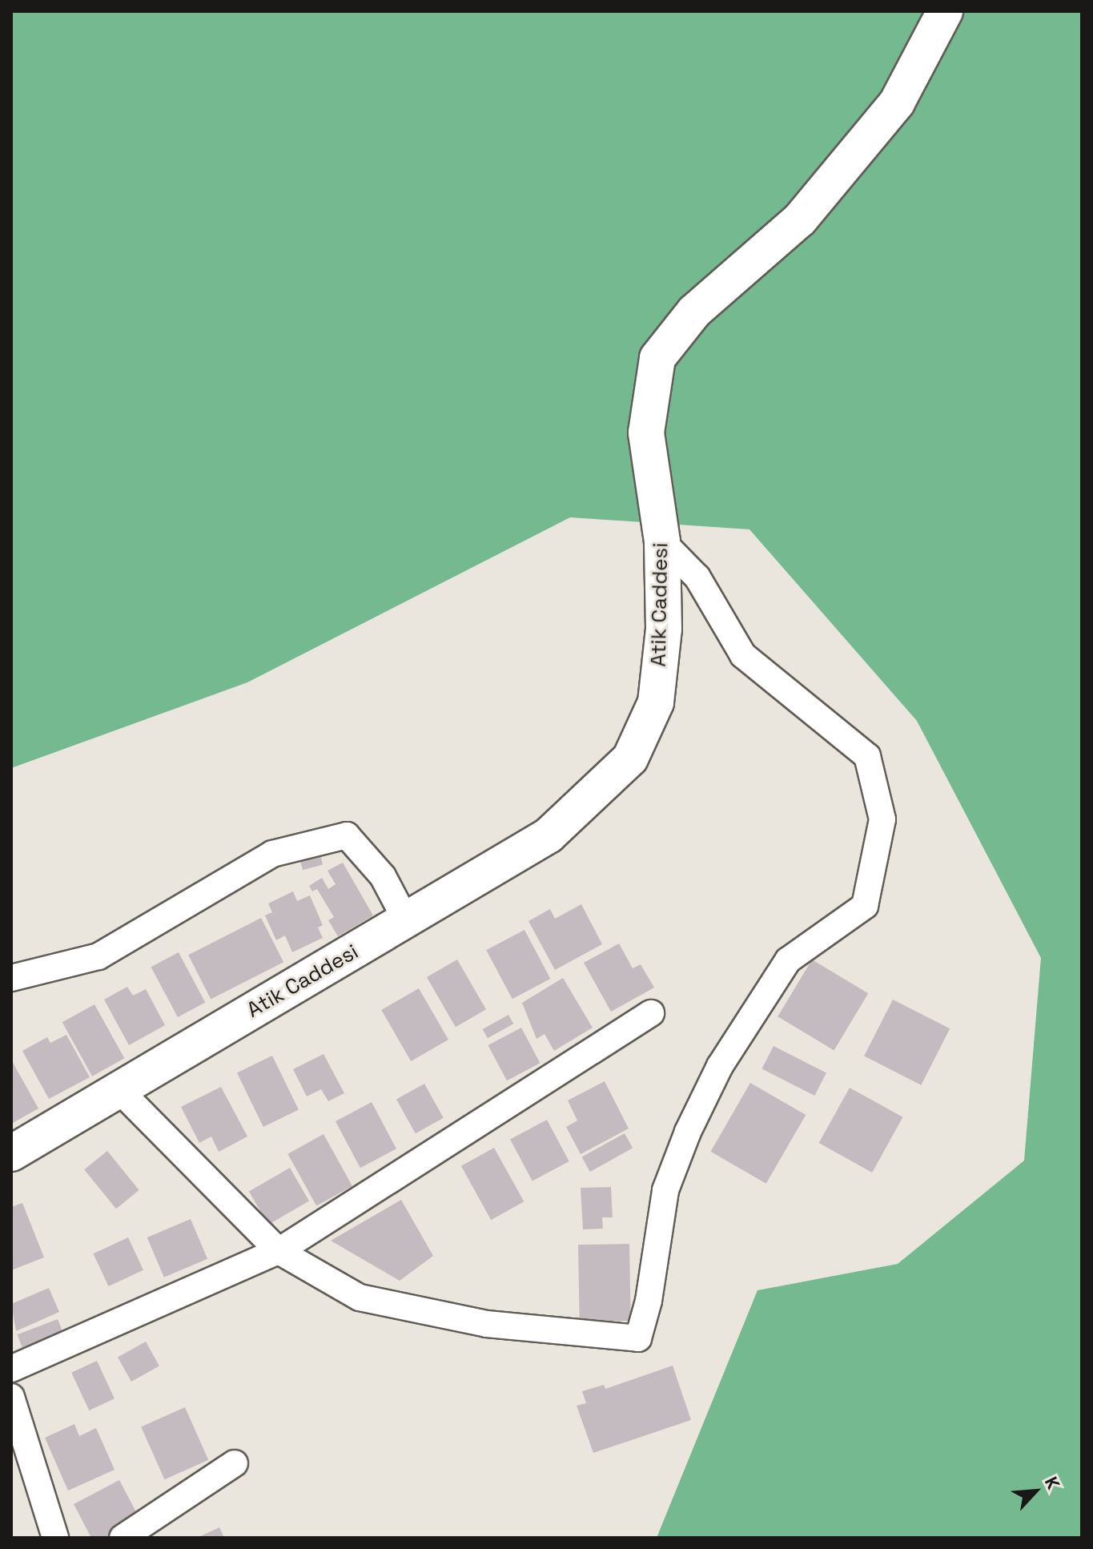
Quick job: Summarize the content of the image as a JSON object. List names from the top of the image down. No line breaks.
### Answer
{"streets":{"street":["Atik Caddesi"]},"north":"top right"}
